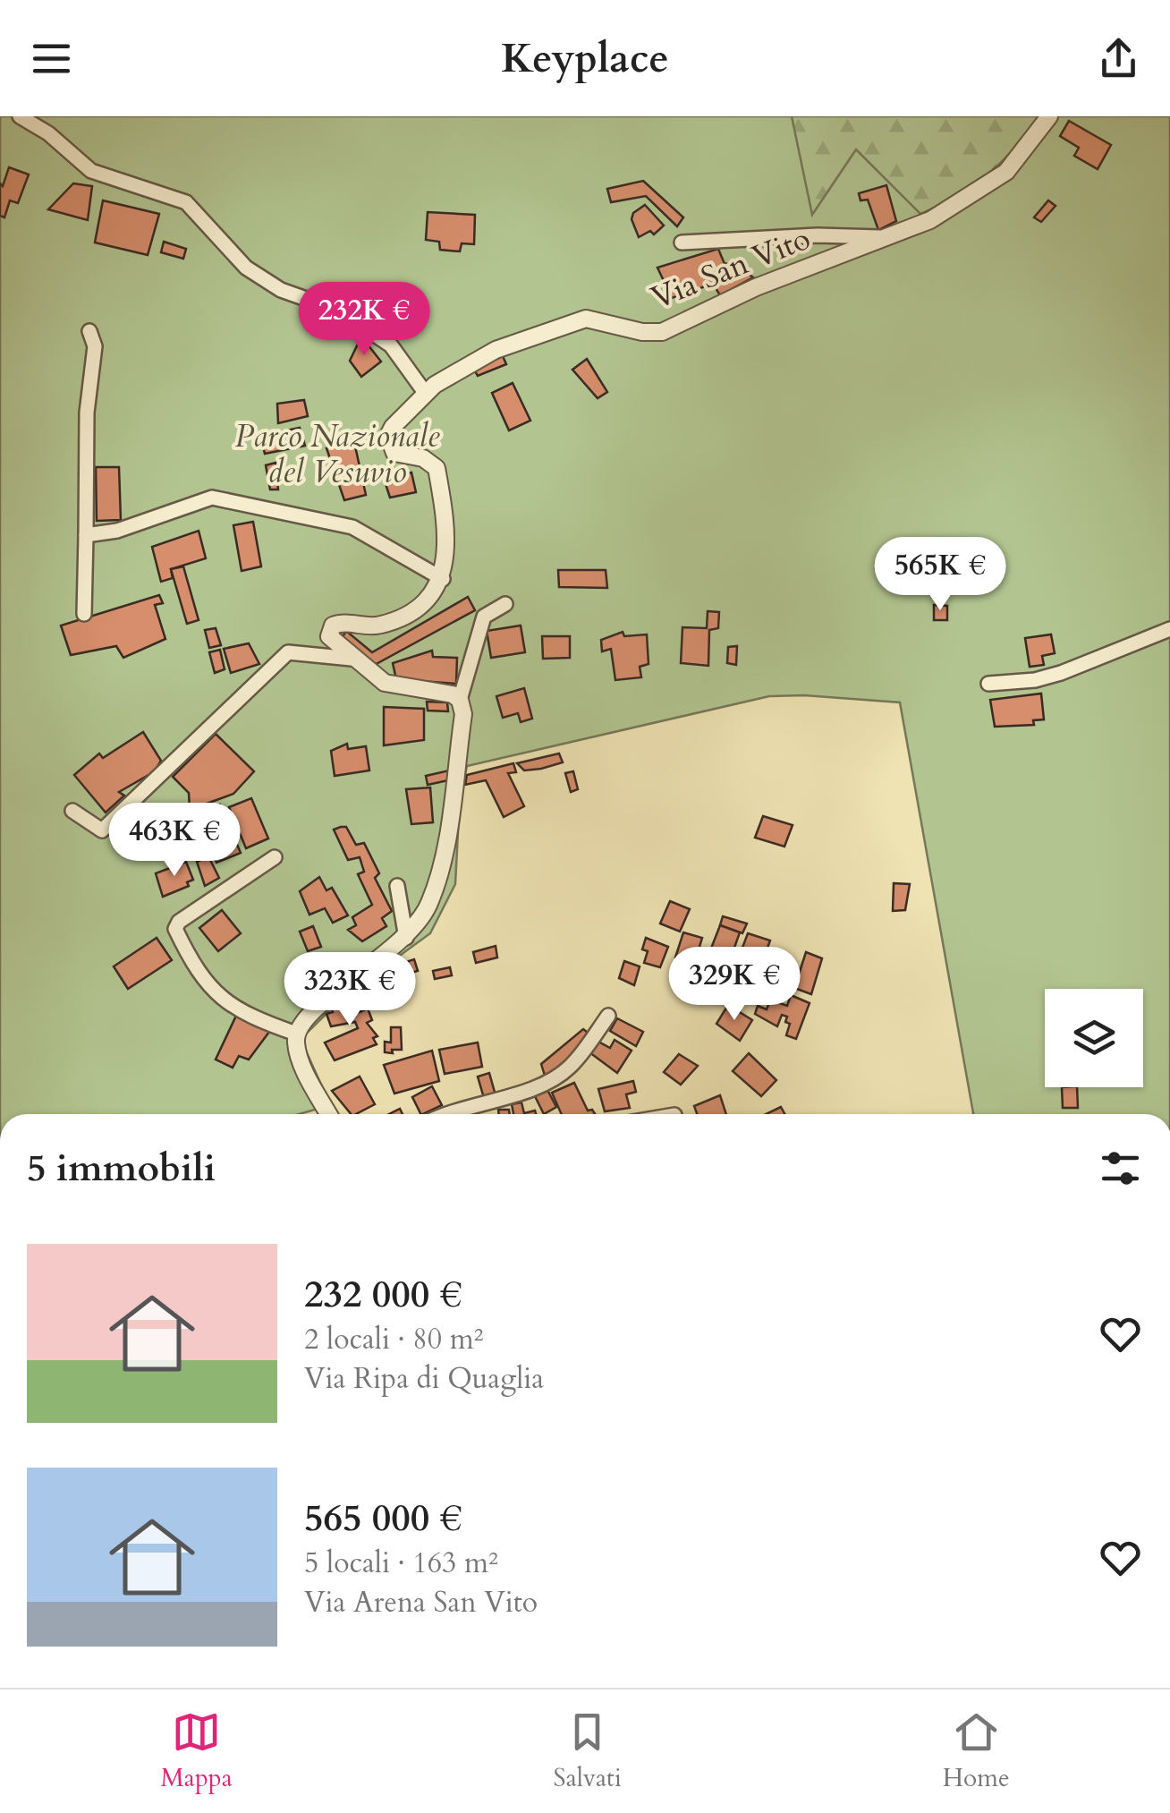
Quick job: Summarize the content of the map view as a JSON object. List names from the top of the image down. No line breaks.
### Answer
{"streets":{"street":["Via San Vito"]},"parks":["Parco Nazionale del Vesuvio"],"page":{"header":"Keyplace","price":["232K €","565K €","463K €","329K €","323K €"],"heading":"5 immobili","list":[{"name":"232 000 €","note":"2 locali · 80 m² · Via Ripa di Quaglia"},{"name":"565 000 €","note":"5 locali · 163 m² · Via Arena San Vito"}],"tabs":["Mappa","Salvati","Home"]}}
